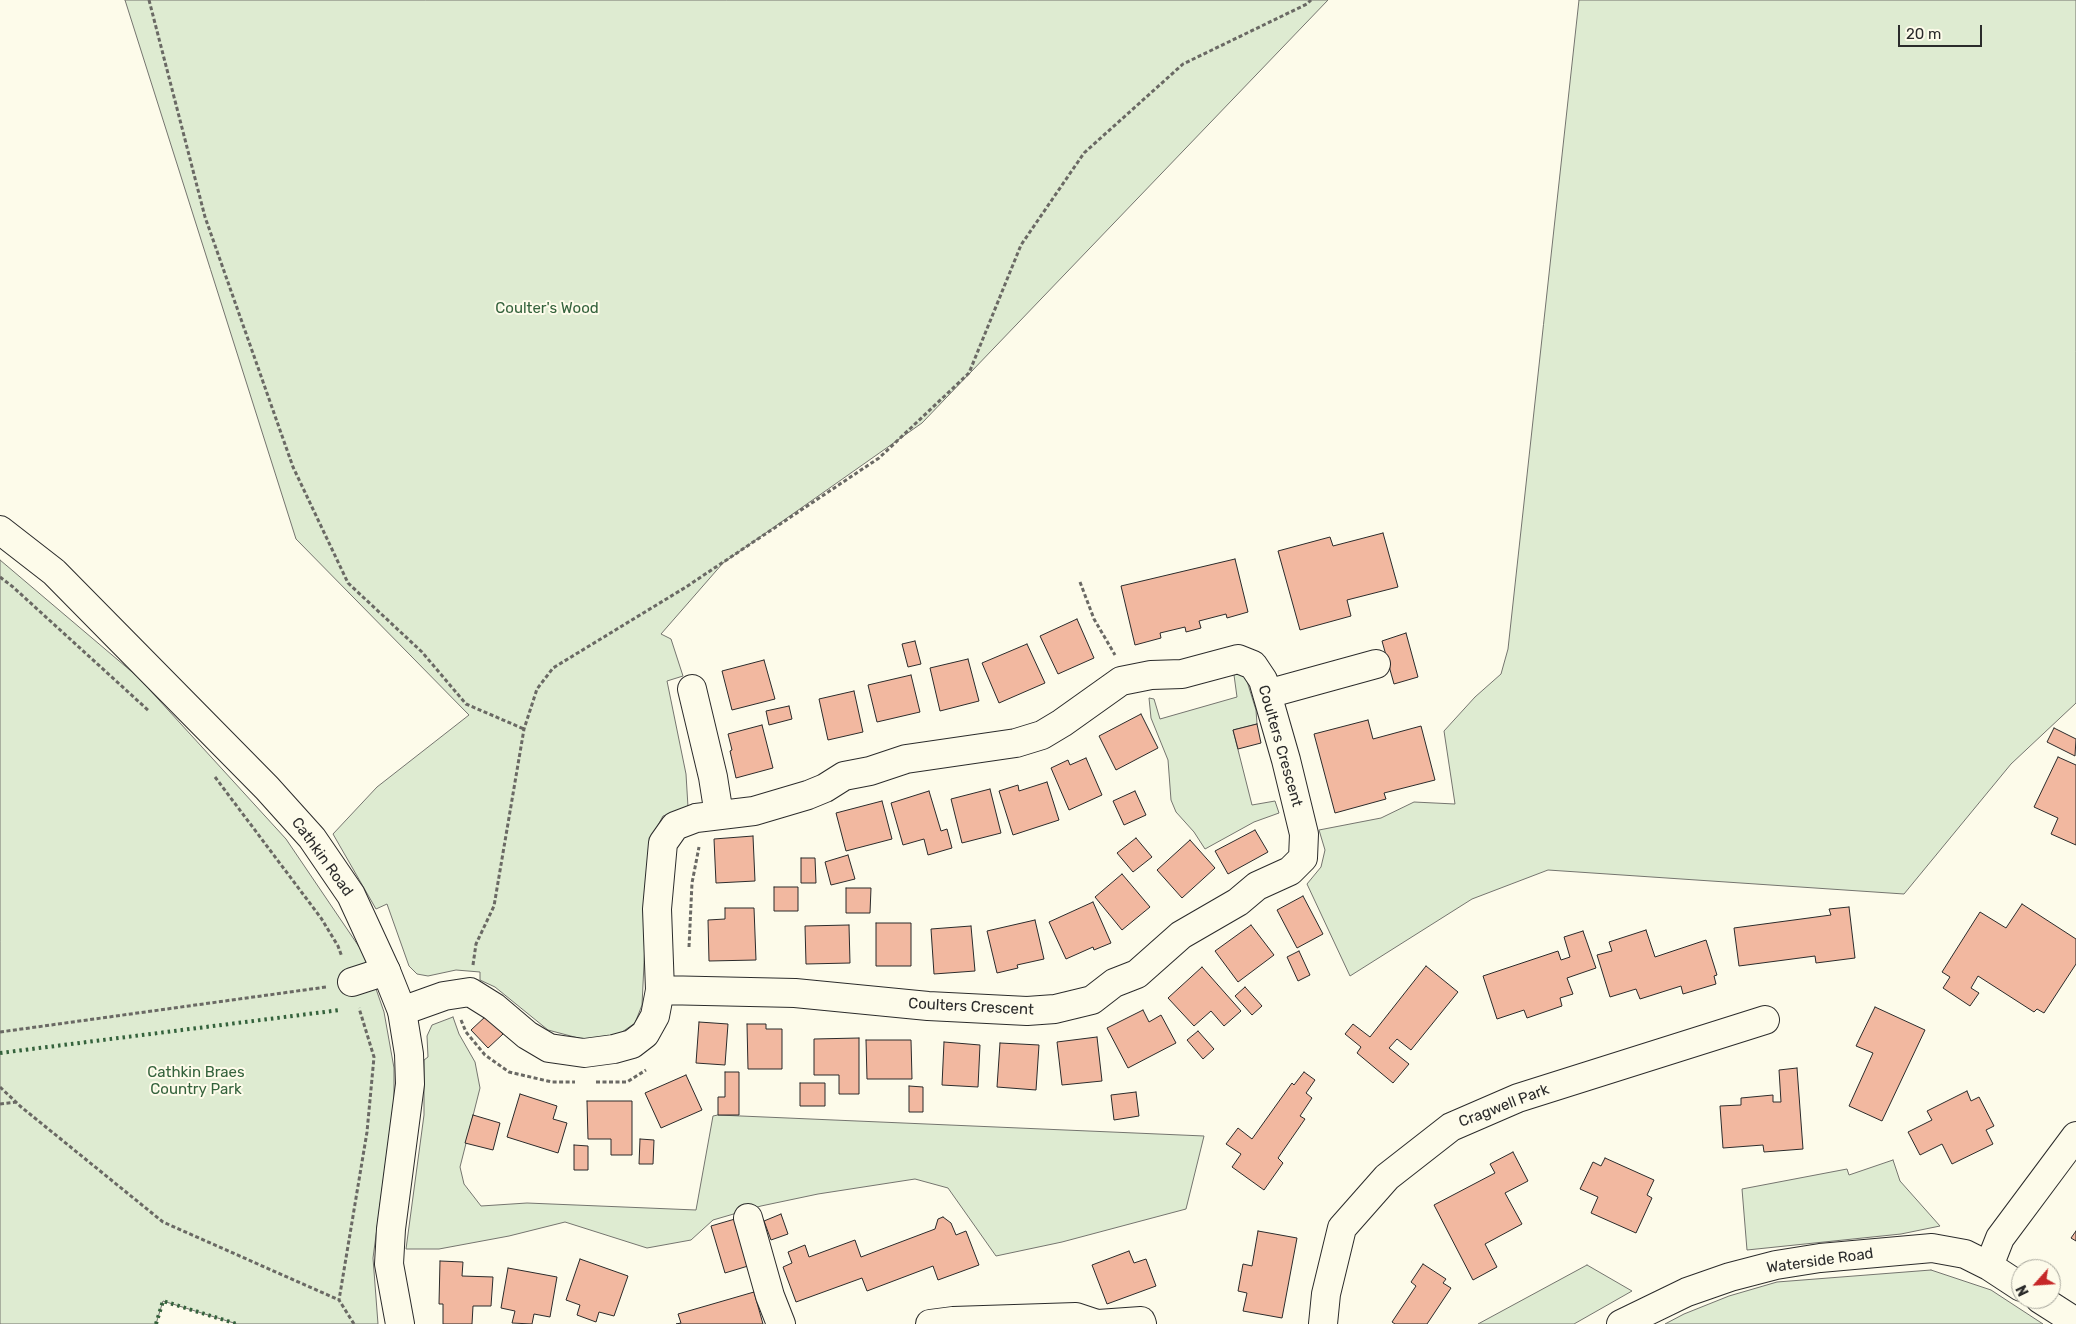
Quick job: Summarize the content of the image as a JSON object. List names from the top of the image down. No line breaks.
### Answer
{"streets":{"street":["Coulters Crescent","Cathkin Road","Cragwell Park","Waterside Road"]},"parks":["Coulter's Wood","Cathkin Braes Country Park"],"scale_bar":"20 m","north":"bottom left"}
